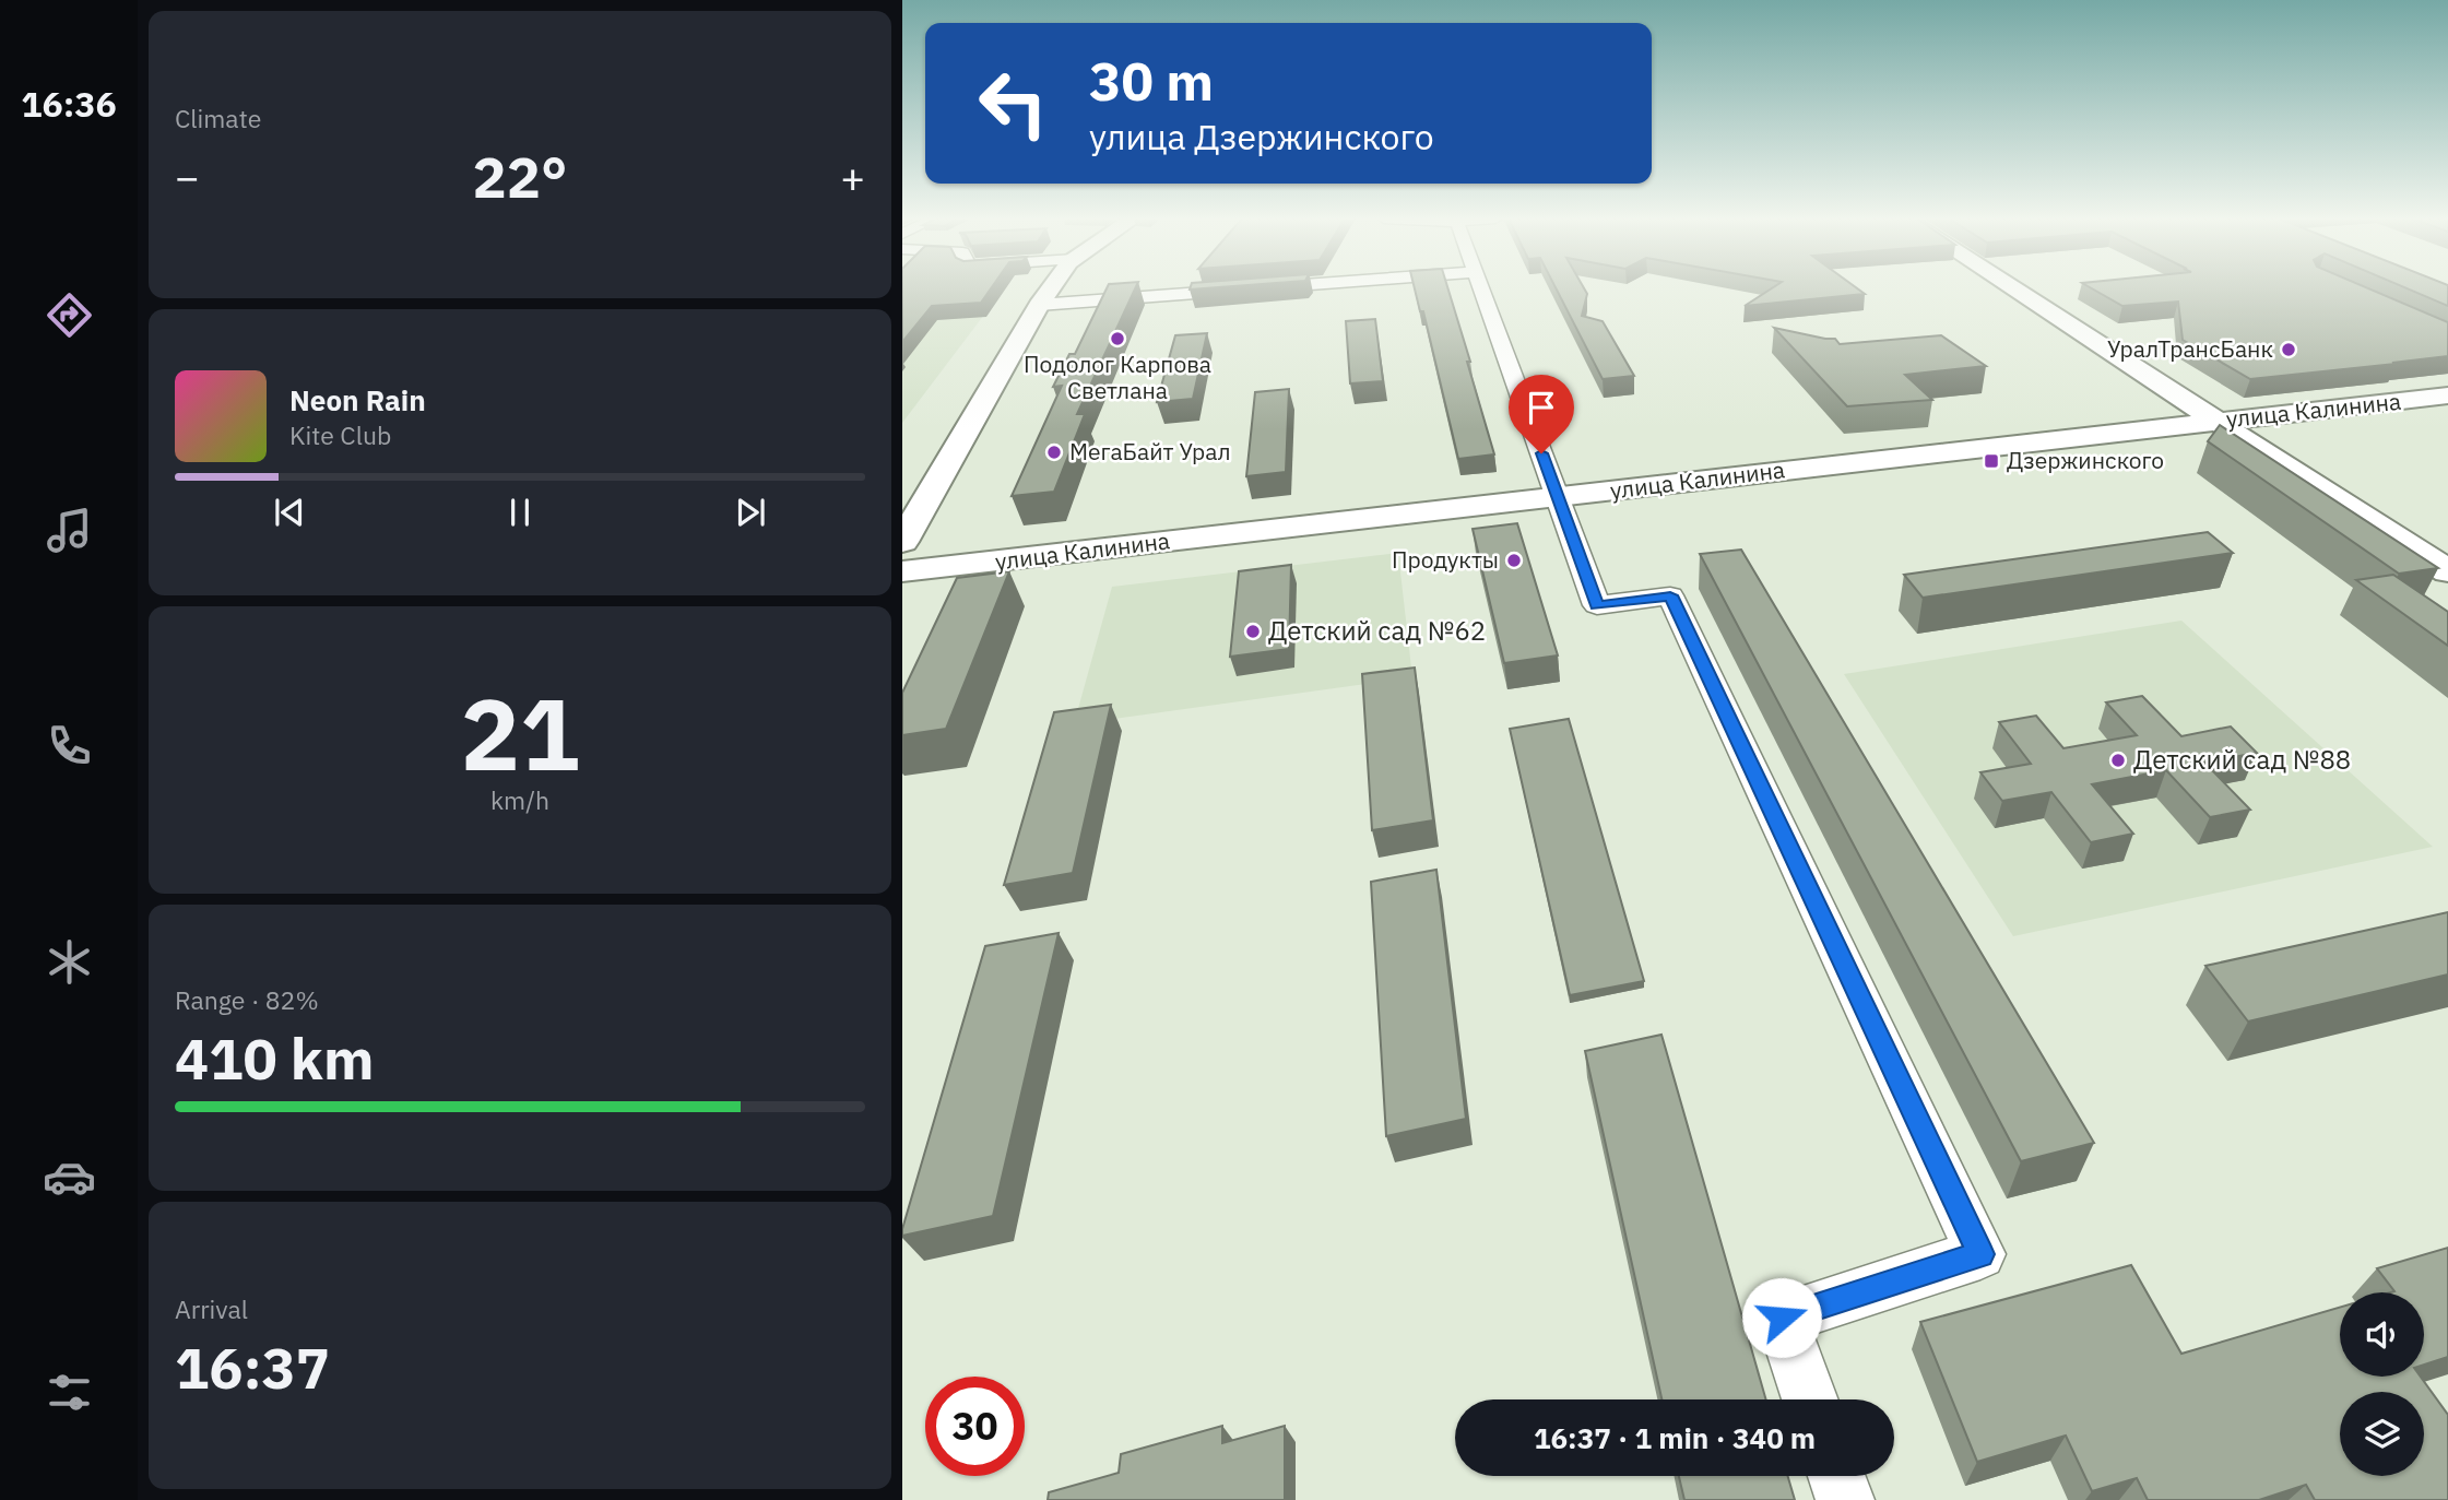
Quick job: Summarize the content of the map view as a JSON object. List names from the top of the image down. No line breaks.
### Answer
{"streets":{"main road":["улица Калинина"]},"places":{"other":["Подолог Карпова Светлана","УралТрансБанк","МегаБайт Урал","Продукты","Детский сад №62","Детский сад №88"],"transit":["Дзержинского"]},"page":{"tabs":"16:36","tile":["Climate",["21","km/h"],["Range · 82%","410 km"],["Arrival","16:37"]],"turn":["30 m","улица Дзержинского"],"heat":["−","22°","+"],"song":["Neon Rain","Kite Club"],"limit":"30","trip":"16:37 · 1 min · 340 m"}}
